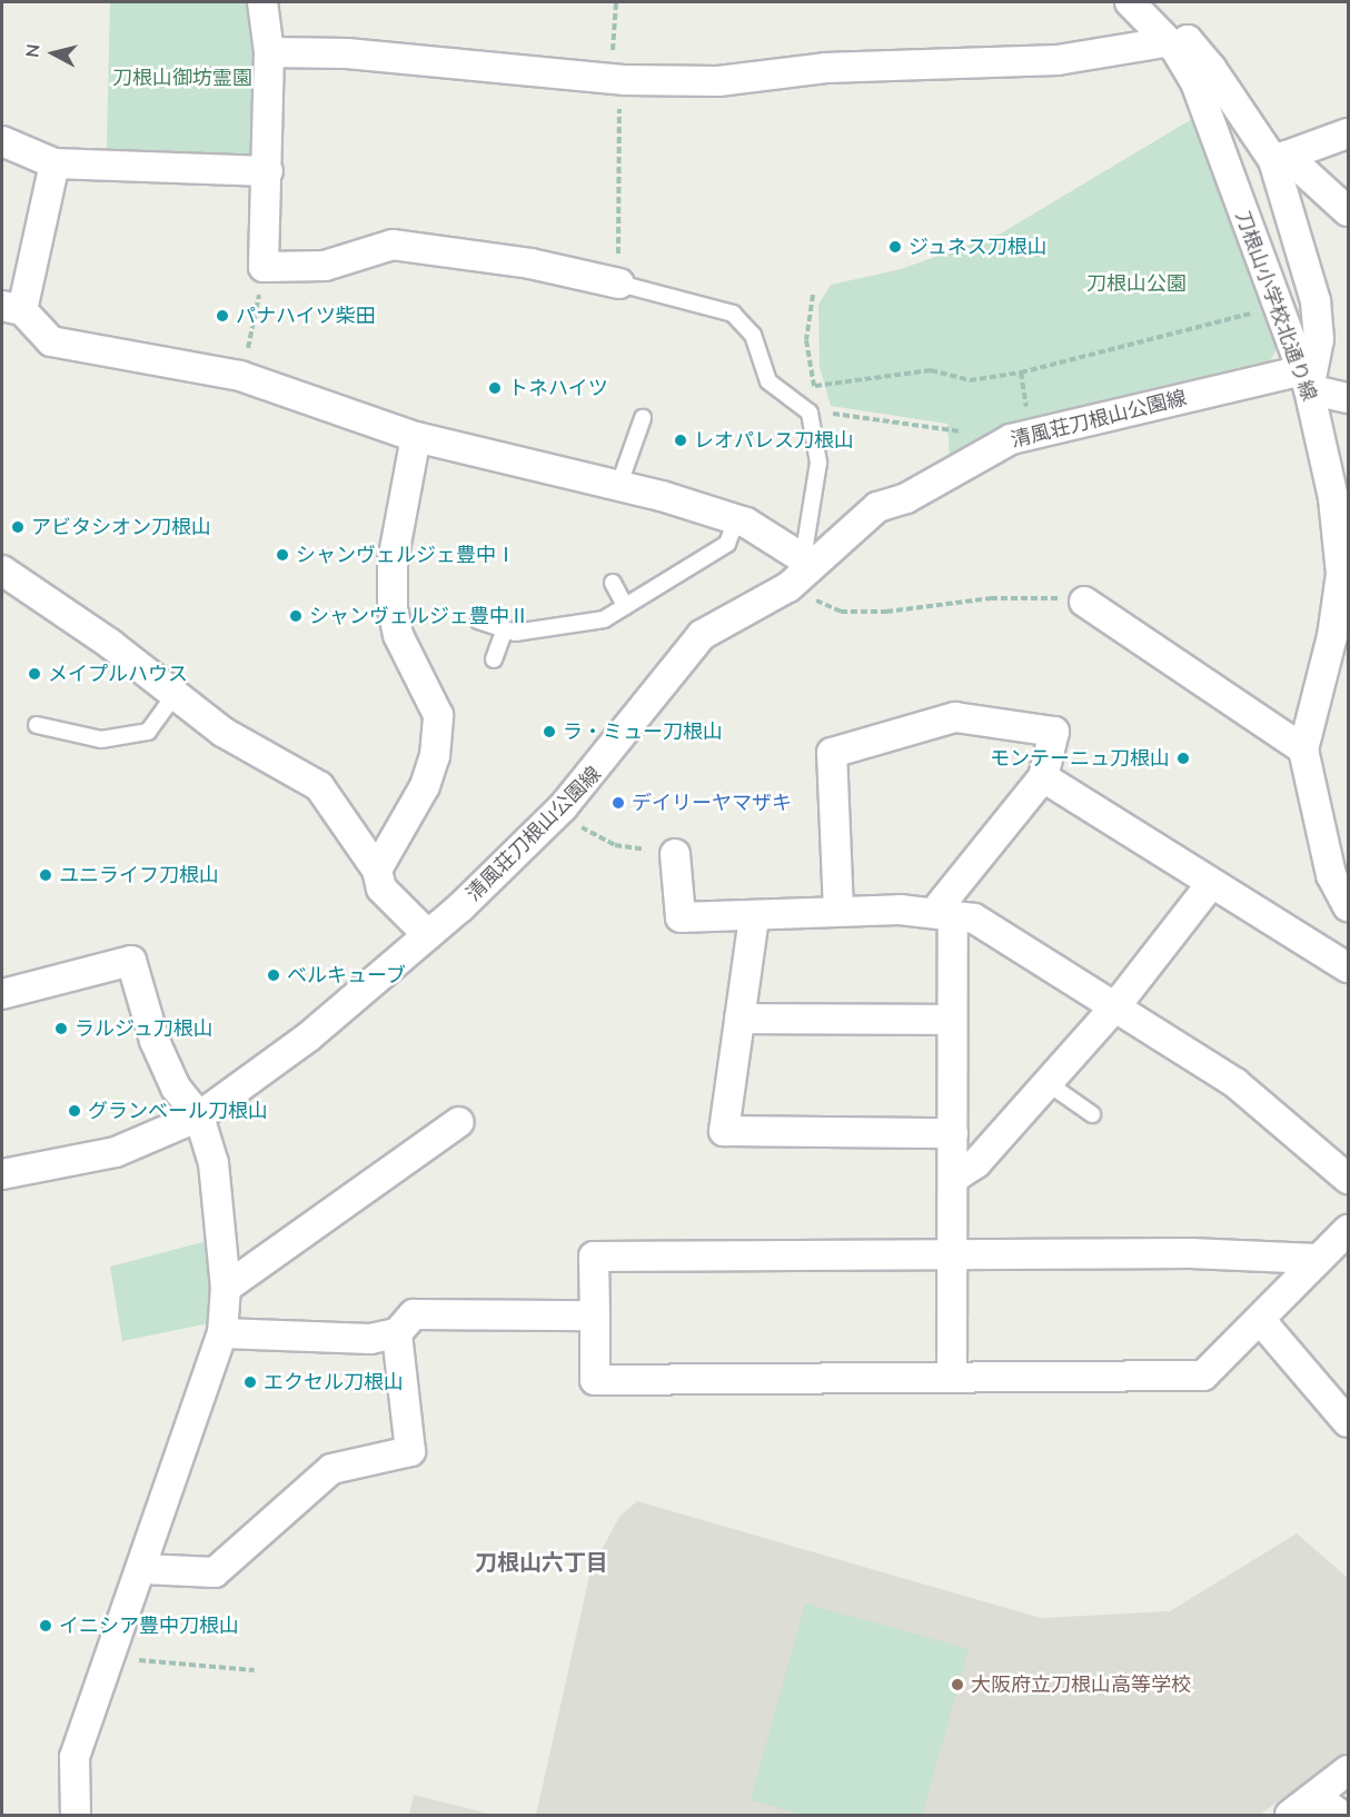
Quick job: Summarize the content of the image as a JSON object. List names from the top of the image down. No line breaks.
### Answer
{"streets":{"street":["刀根山小学校北通り線","清風荘刀根山公園線"]},"crossings":[["刀根山小学校北通り線","清風荘刀根山公園線"]],"districts":["刀根山六丁目"],"parks":["刀根山御坊霊園","刀根山公園"],"places":["ジュネス刀根山","パナハイツ柴田","トネハイツ","レオパレス刀根山","アビタシオン刀根山","シャンヴェルジェ豊中Ⅰ","シャンヴェルジェ豊中Ⅱ","メイプルハウス","ラ・ミュー刀根山","モンテーニュ刀根山","デイリーヤマザキ","ユニライフ刀根山","ベルキューブ","ラルジュ刀根山","グランベール刀根山","エクセル刀根山","イニシア豊中刀根山","大阪府立刀根山高等学校"],"north":"left"}
